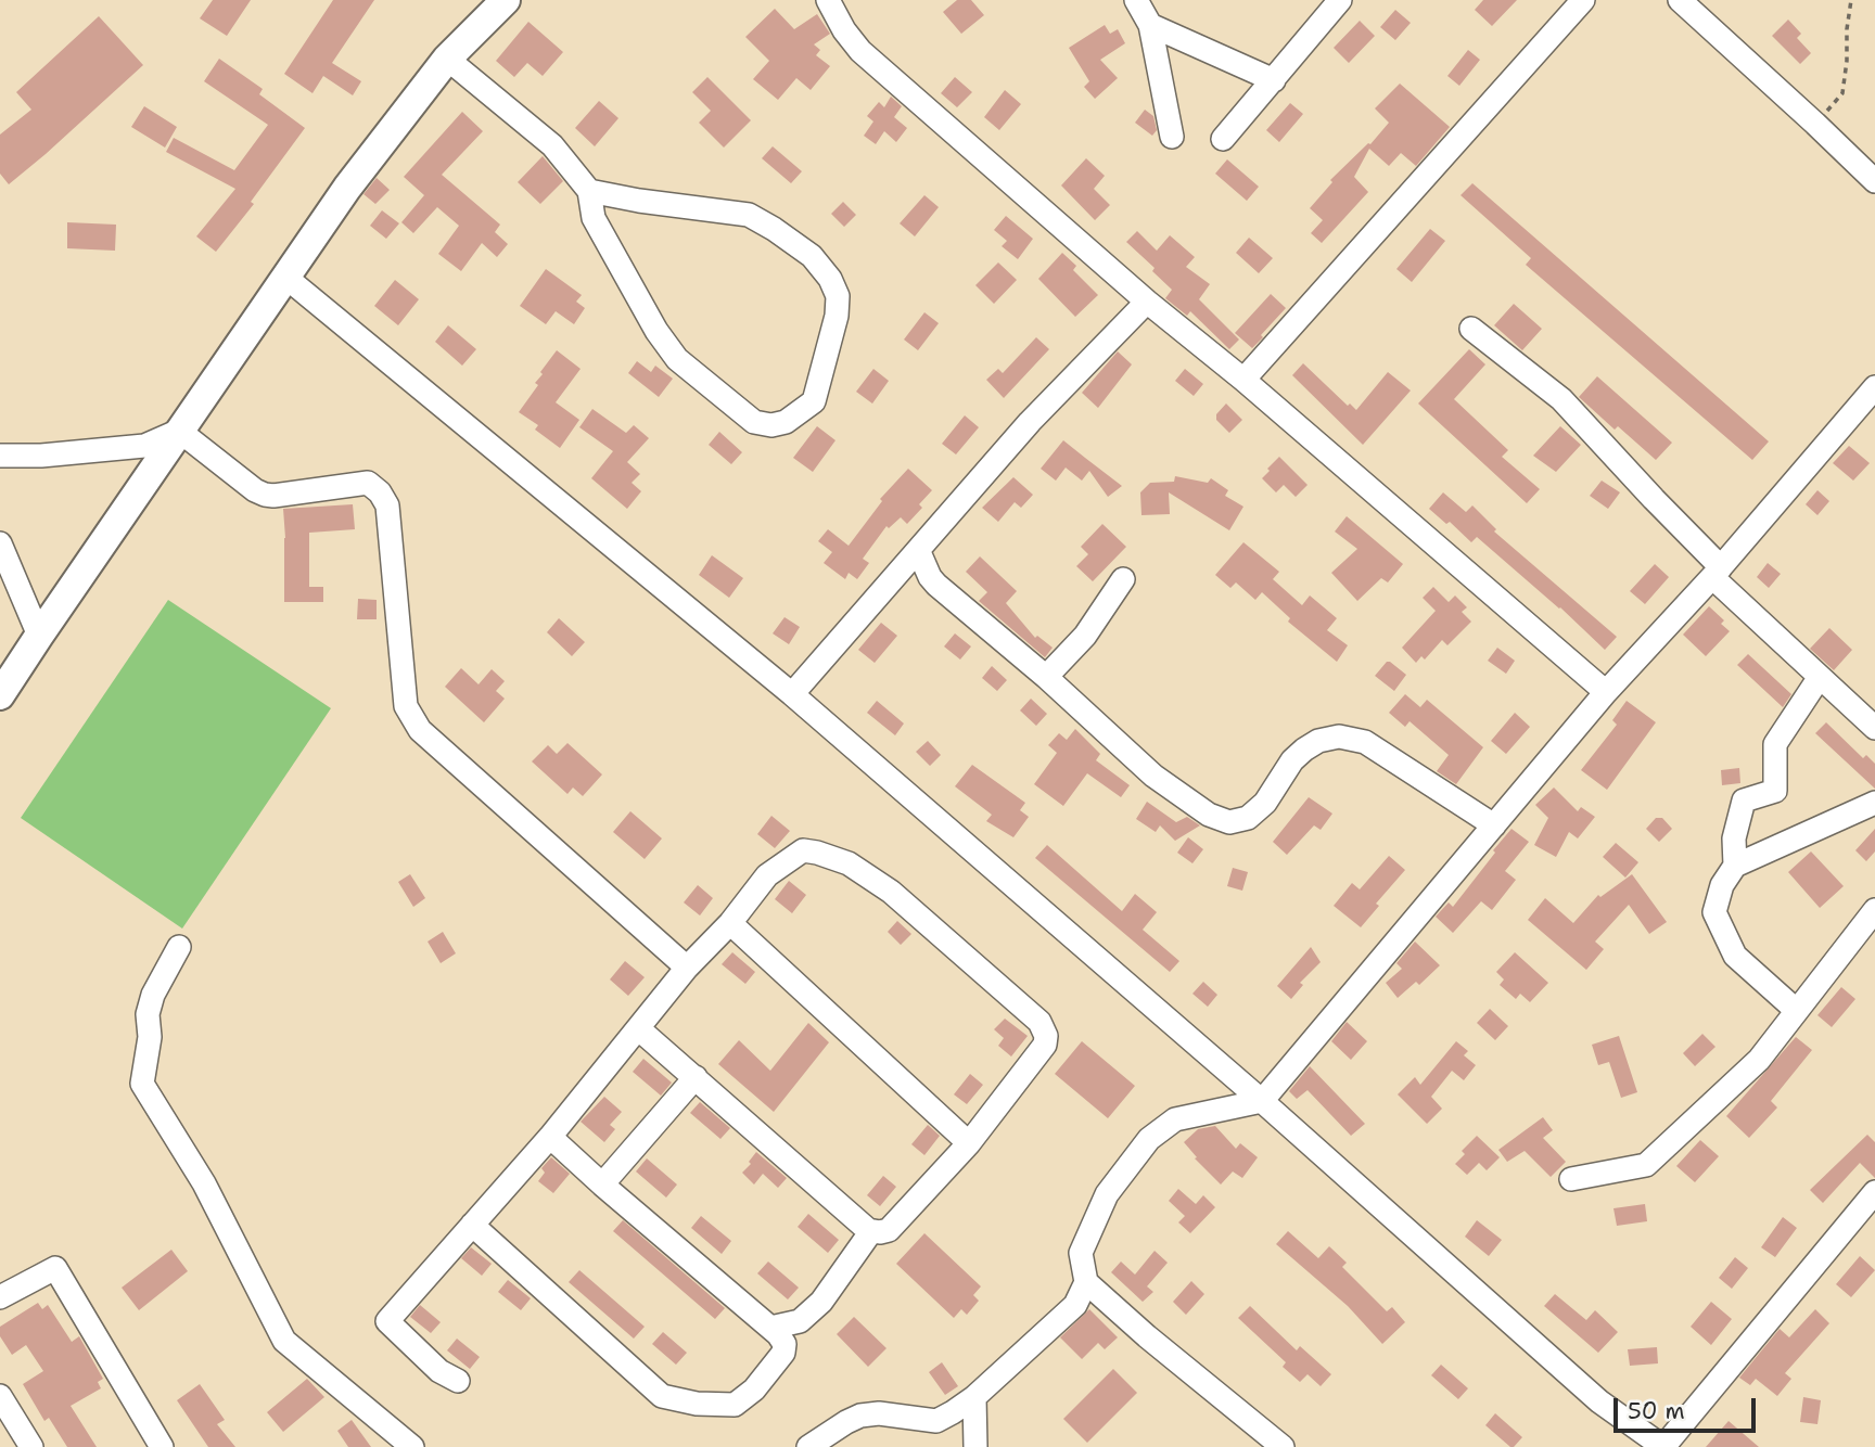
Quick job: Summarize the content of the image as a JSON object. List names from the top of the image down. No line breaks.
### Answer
{"scale_bar":"50 m"}
